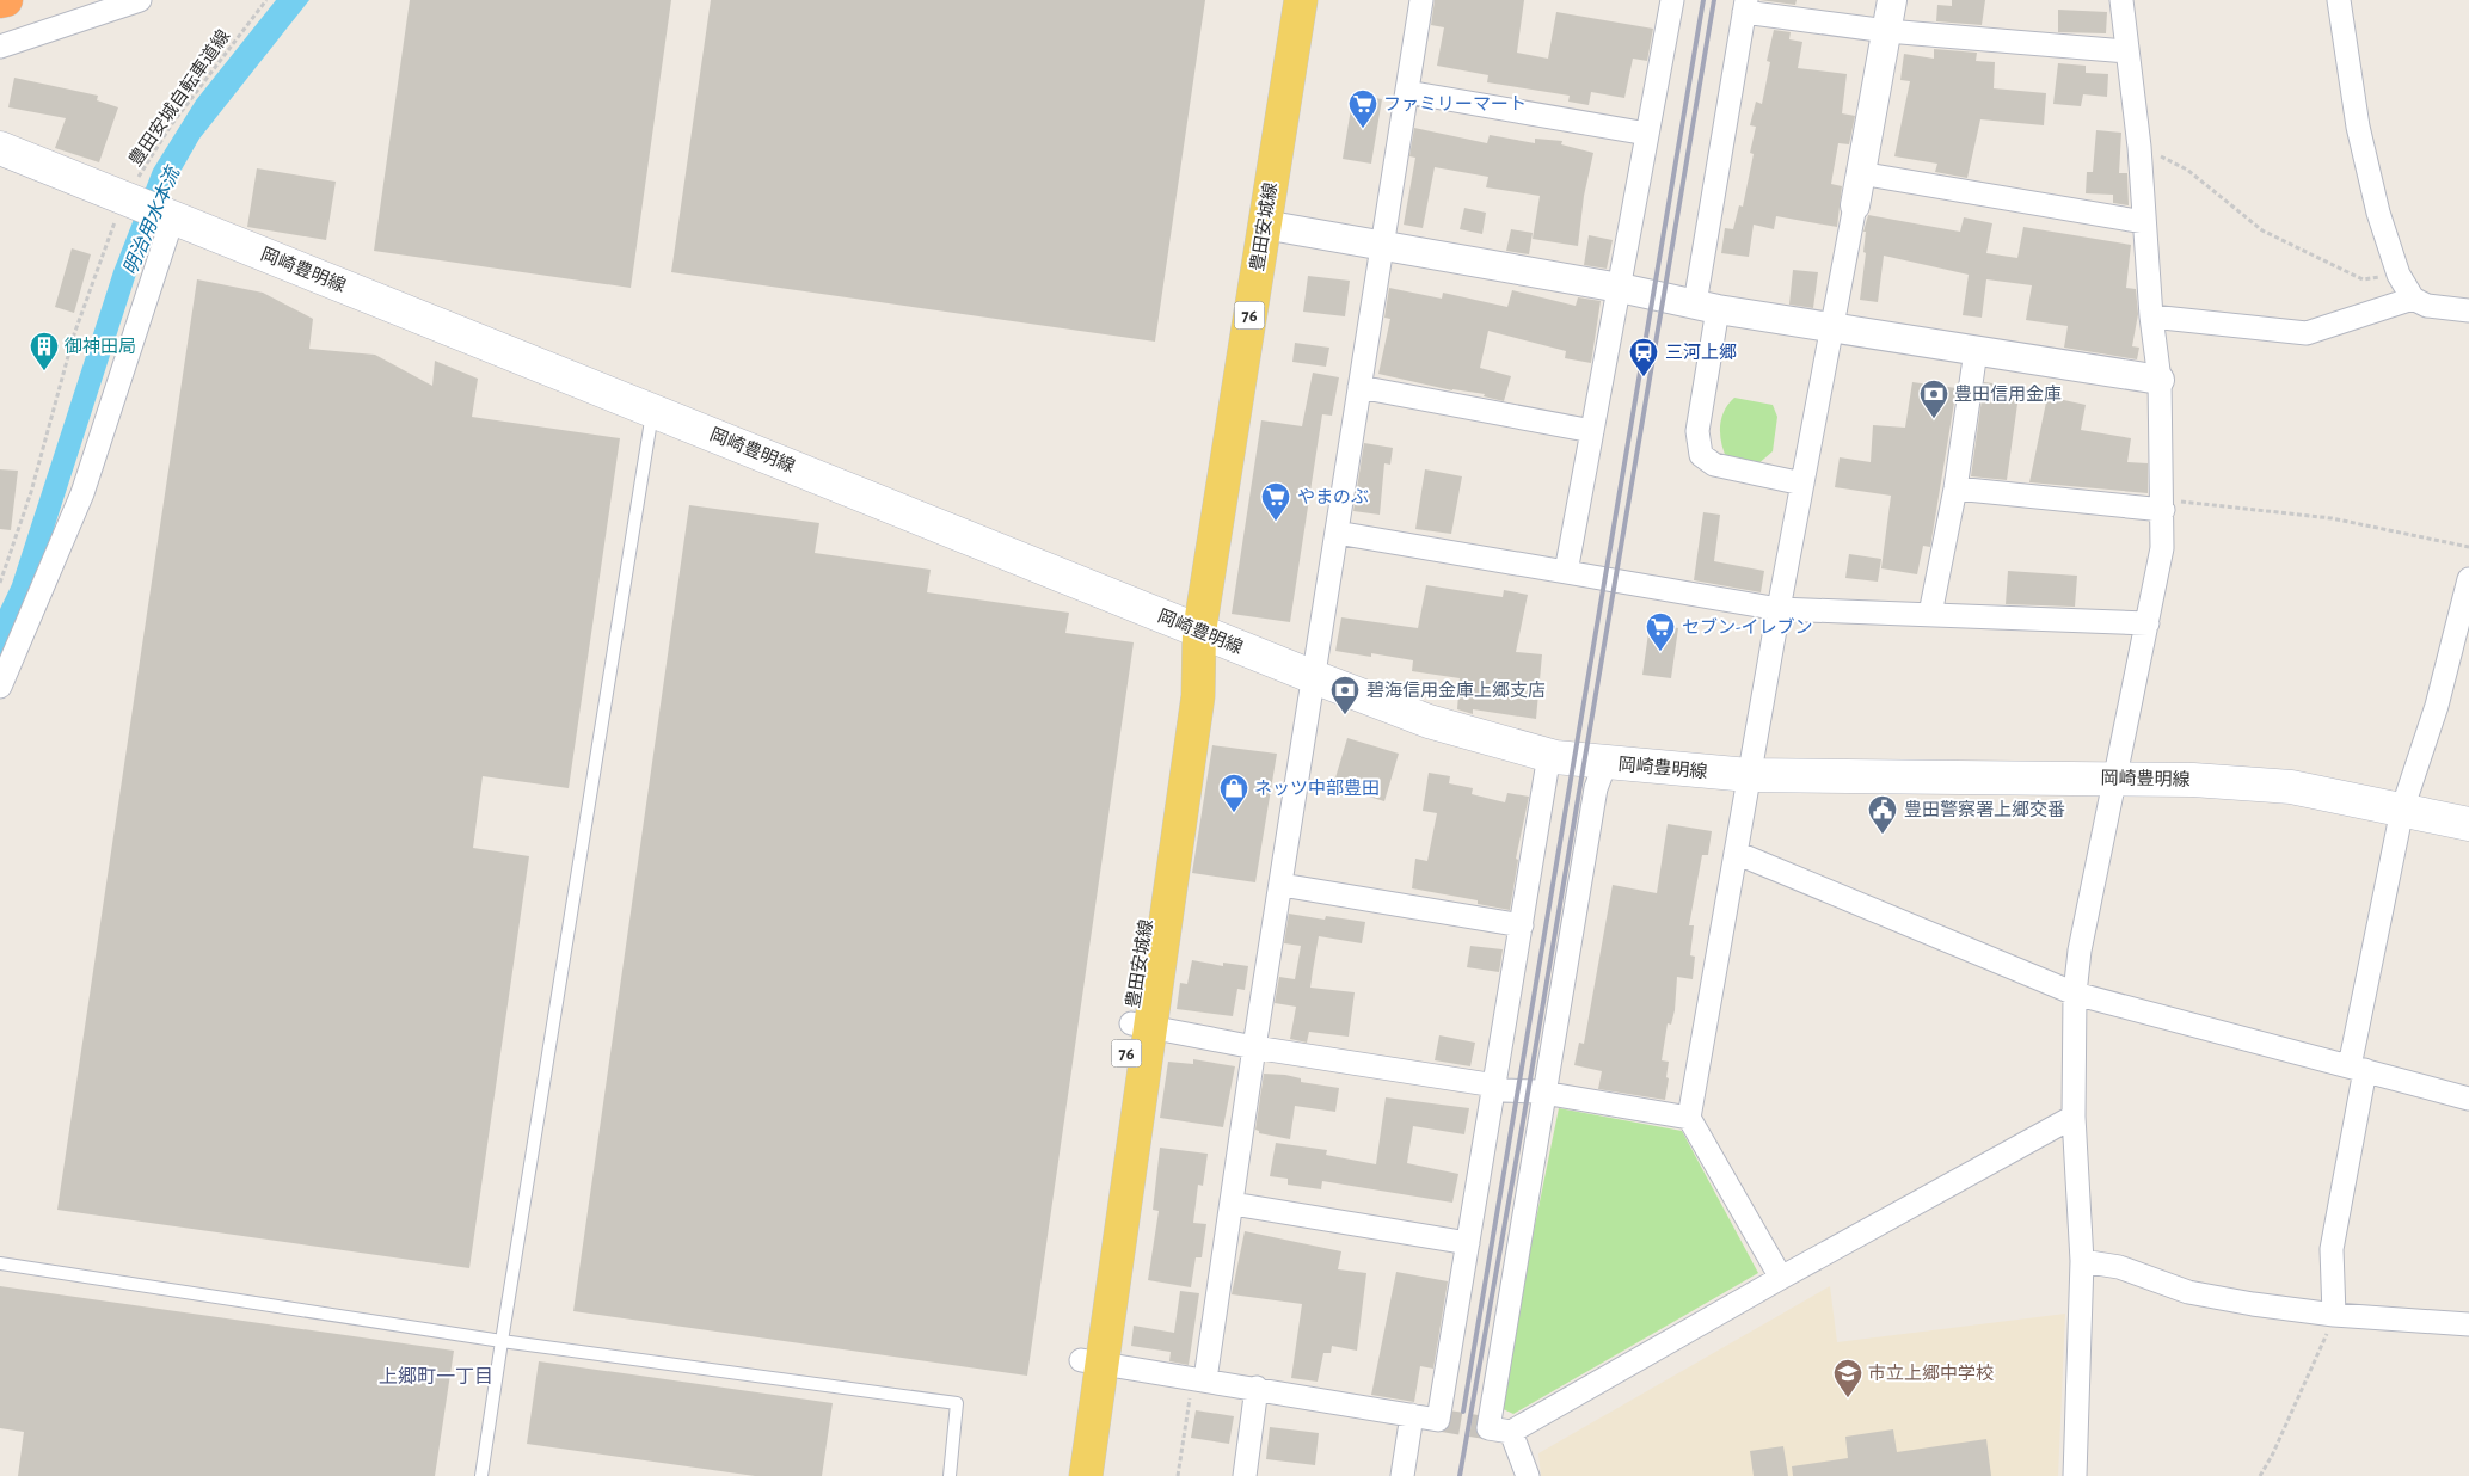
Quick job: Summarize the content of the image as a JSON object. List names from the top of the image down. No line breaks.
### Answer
{"streets":{"main road":["豊田安城線","岡崎豊明線","76"],"path":["豊田安城自転車道線"]},"crossings":[["豊田安城自転車道線","岡崎豊明線"],["豊田安城線","岡崎豊明線"]],"districts":["上郷町一丁目"],"water":["明治用水本流"],"places":{"supermarket":["ファミリーマート","やまのぶ","セブン-イレブン"],"building":["御神田局"],"station":["三河上郷"],"bank":["豊田信用金庫","碧海信用金庫上郷支店"],"shop":["ネッツ中部豊田"],"public building":["豊田警察署上郷交番"],"school or university":["市立上郷中学校"]}}
